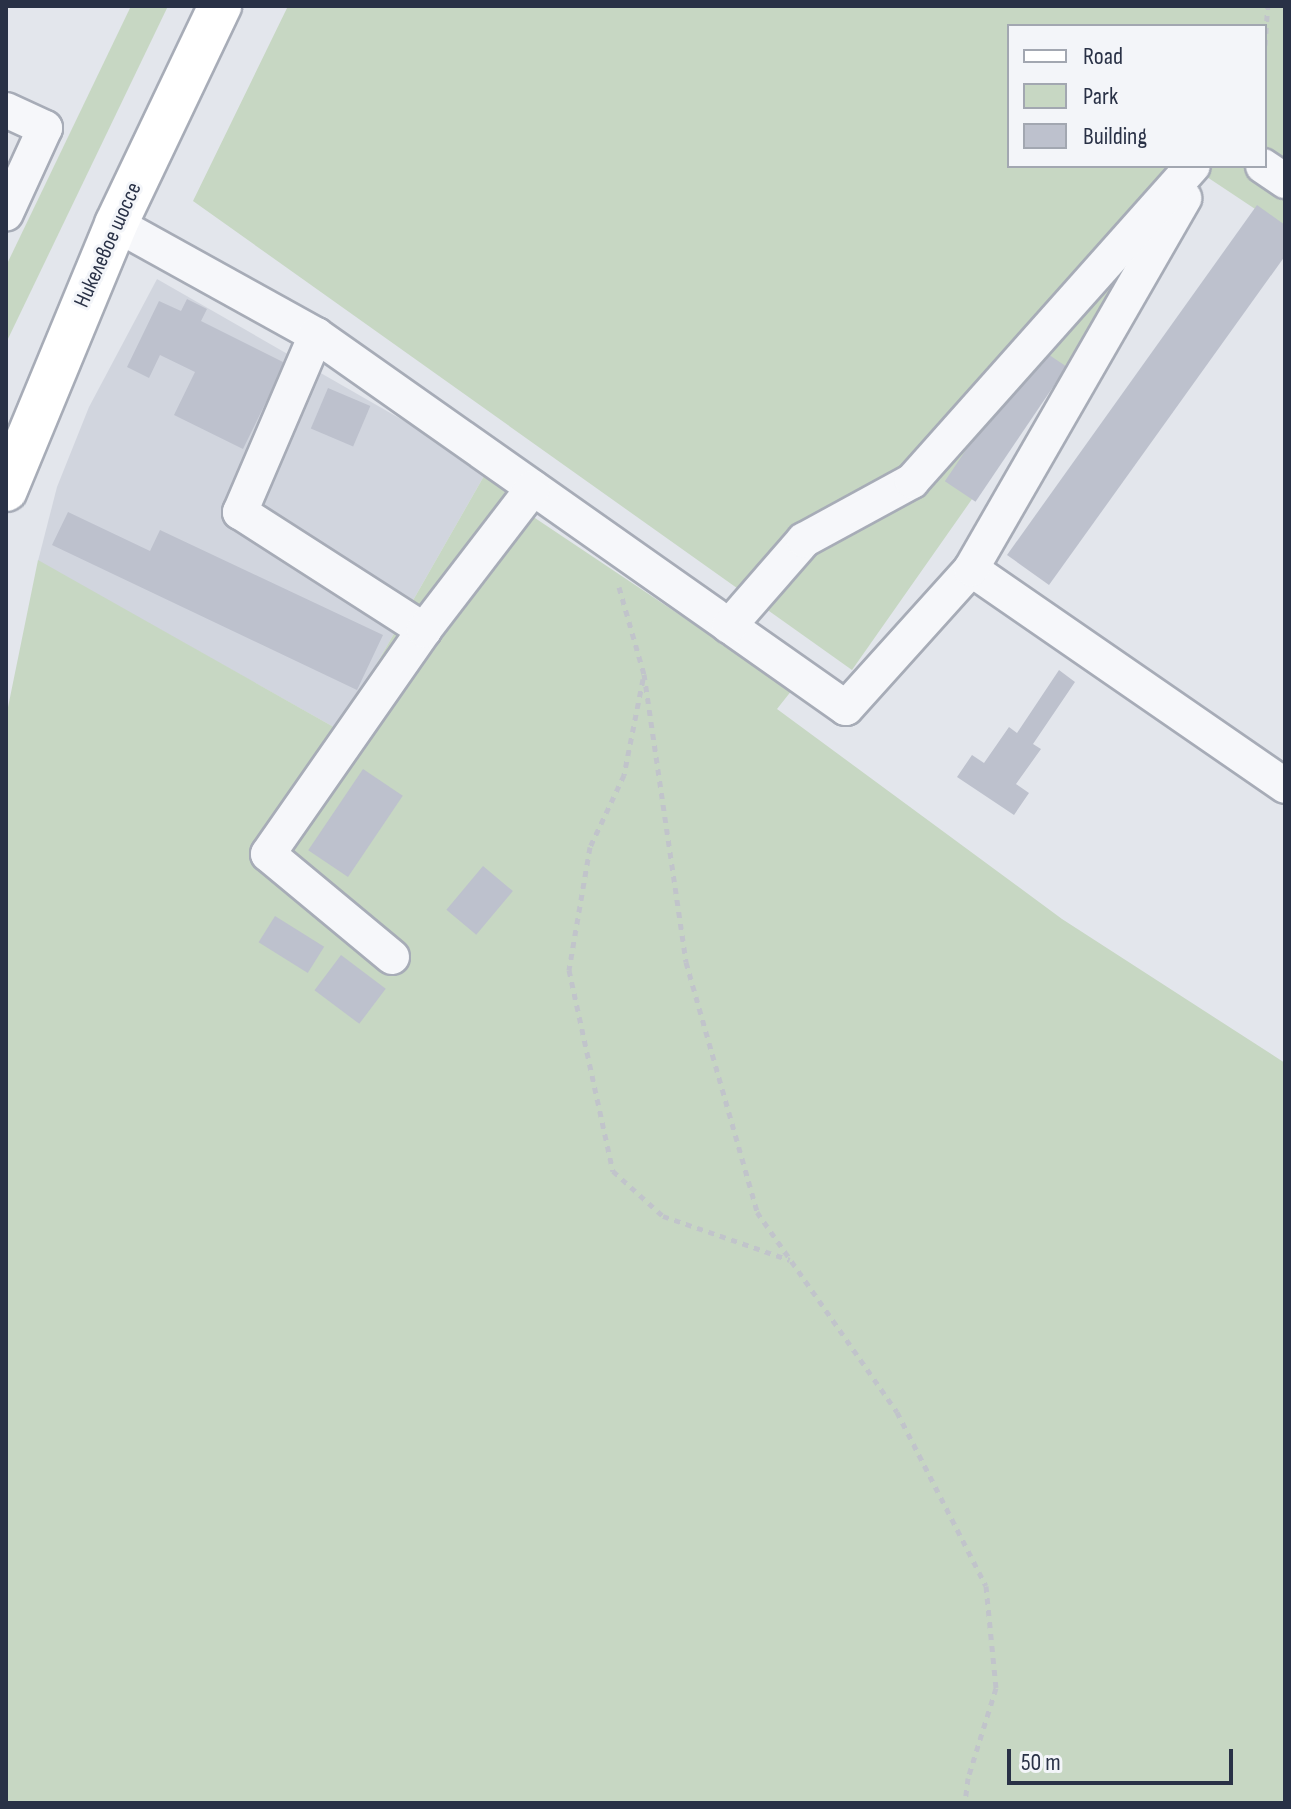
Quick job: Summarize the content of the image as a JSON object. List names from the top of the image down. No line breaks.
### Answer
{"streets":{"main road":["Никелевое шоссе"]},"legend":["Road","Park","Building"],"scale_bar":"50 m"}
